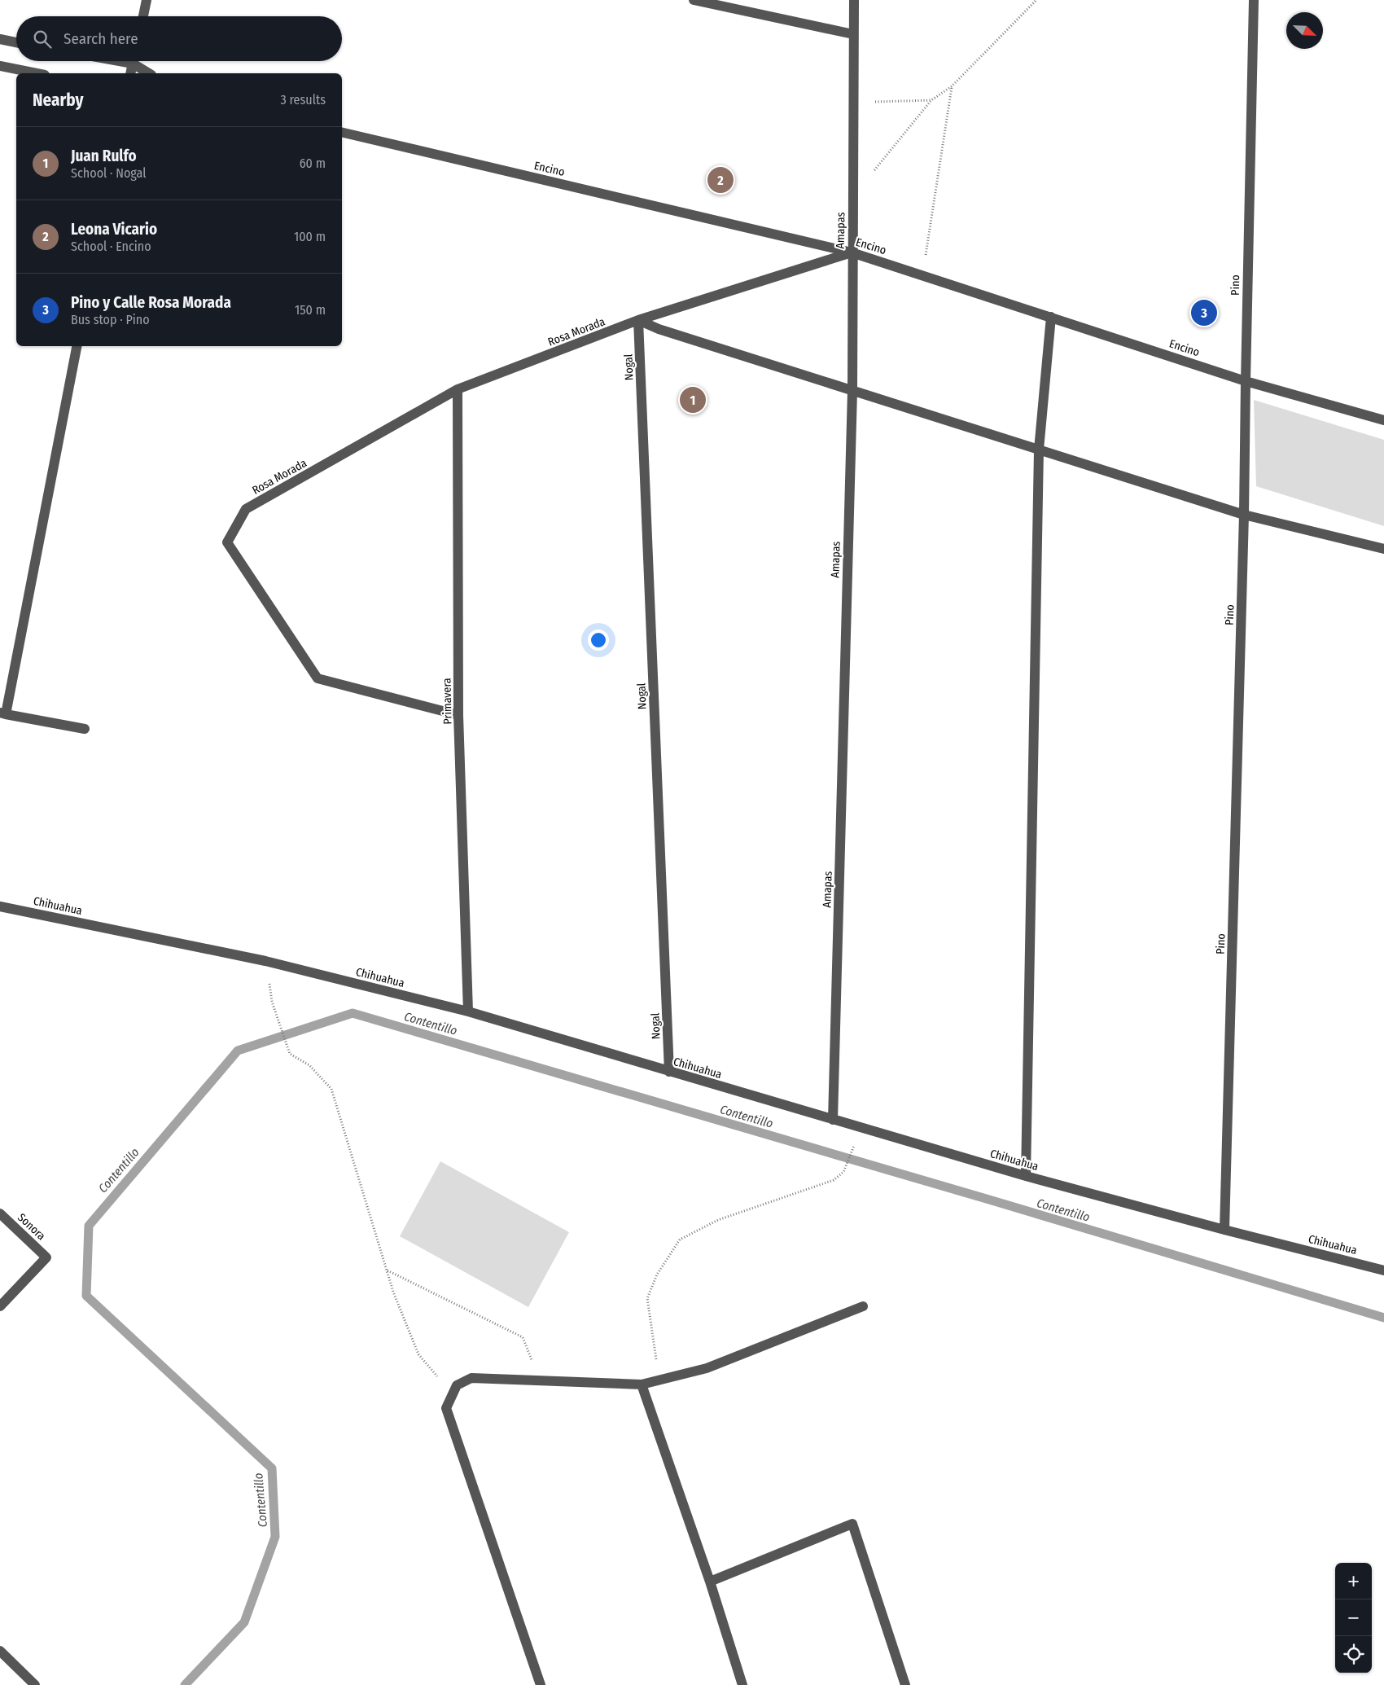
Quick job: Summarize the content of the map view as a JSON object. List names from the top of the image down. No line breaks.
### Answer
{"streets":{"street":["Encino","Amapas","Pino","Rosa Morada","Nogal","Primavera","Chihuahua","Sonora"]},"crossings":[["Encino","Amapas"],["Encino","Pino"],["Encino","Rosa Morada"],["Amapas","Rosa Morada"],["Amapas","Chihuahua"],["Pino","Chihuahua"],["Rosa Morada","Nogal"],["Rosa Morada","Primavera"],["Nogal","Chihuahua"],["Primavera","Chihuahua"]],"water":["Contentillo"],"north":"bottom right","page":{"search":"Search here","heading":["Nearby","3 results"],"list":[{"mark":"1","name":"Juan Rulfo","note":"School · Nogal","value":"60 m"},{"mark":"2","name":"Leona Vicario","note":"School · Encino","value":"100 m"},{"mark":"3","name":"Pino y Calle Rosa Morada","note":"Bus stop · Pino","value":"150 m"}],"pins":["2","3","1"],"map_buttons":["+","−"]}}
